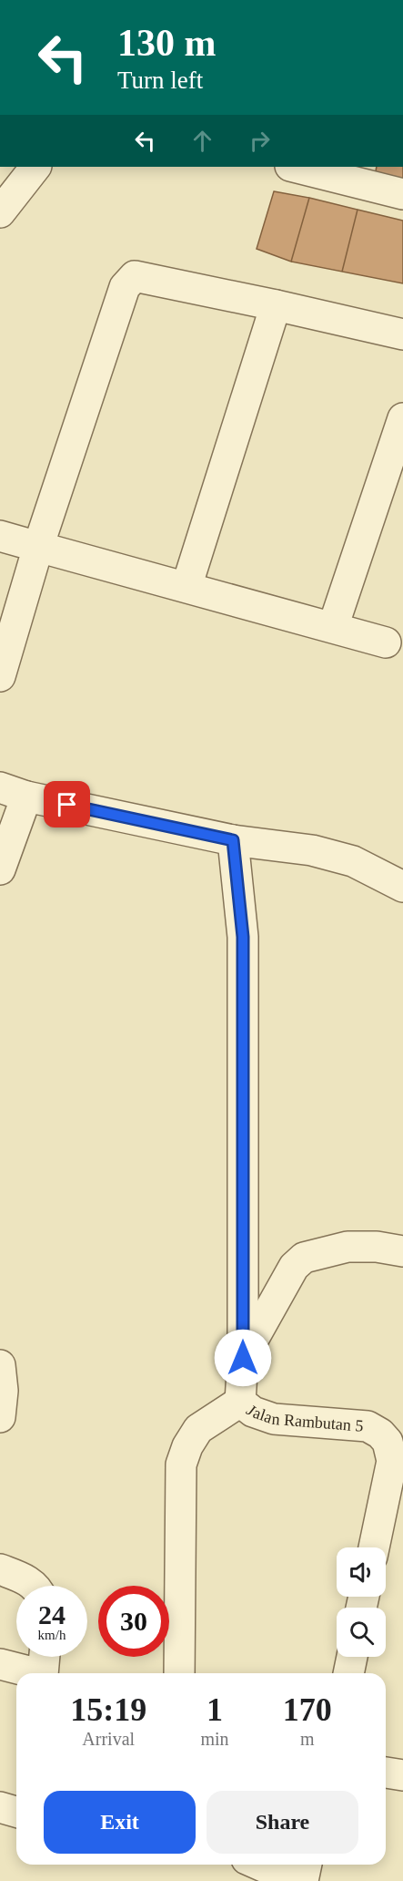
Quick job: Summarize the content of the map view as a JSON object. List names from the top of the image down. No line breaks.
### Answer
{"streets":{"street":["Jalan Rambutan 5"]},"page":{"turn":["130 m","Turn left"],"speed":"24 km/h","limit":"30","eta":["15:19","Arrival","1","min","170","m"],"buttons":["Exit","Share"]}}
